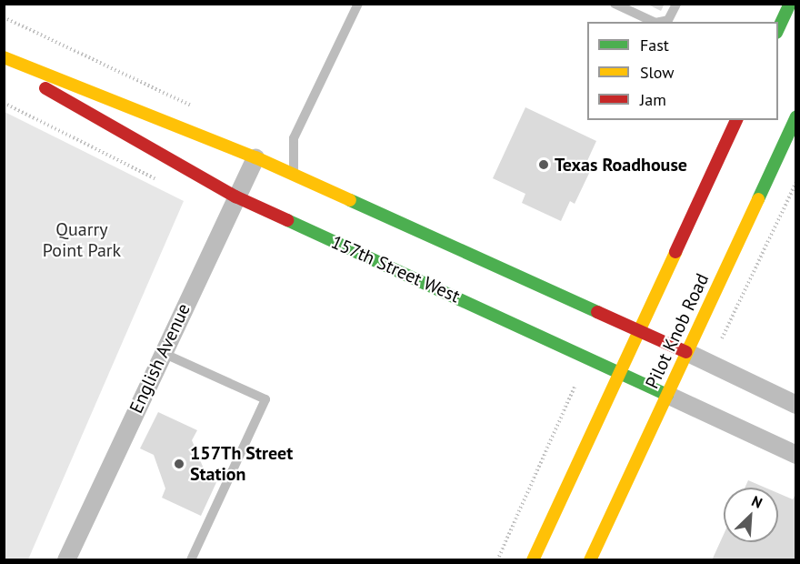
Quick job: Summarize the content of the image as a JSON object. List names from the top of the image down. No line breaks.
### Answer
{"streets":{"street":["157th Street West","Pilot Knob Road","English Avenue"]},"crossings":[["157th Street West","Pilot Knob Road"],["157th Street West","English Avenue"]],"parks":["Quarry Point Park"],"places":["Texas Roadhouse","157Th Street Station"],"legend":["Fast","Slow","Jam"],"north":"top right"}
